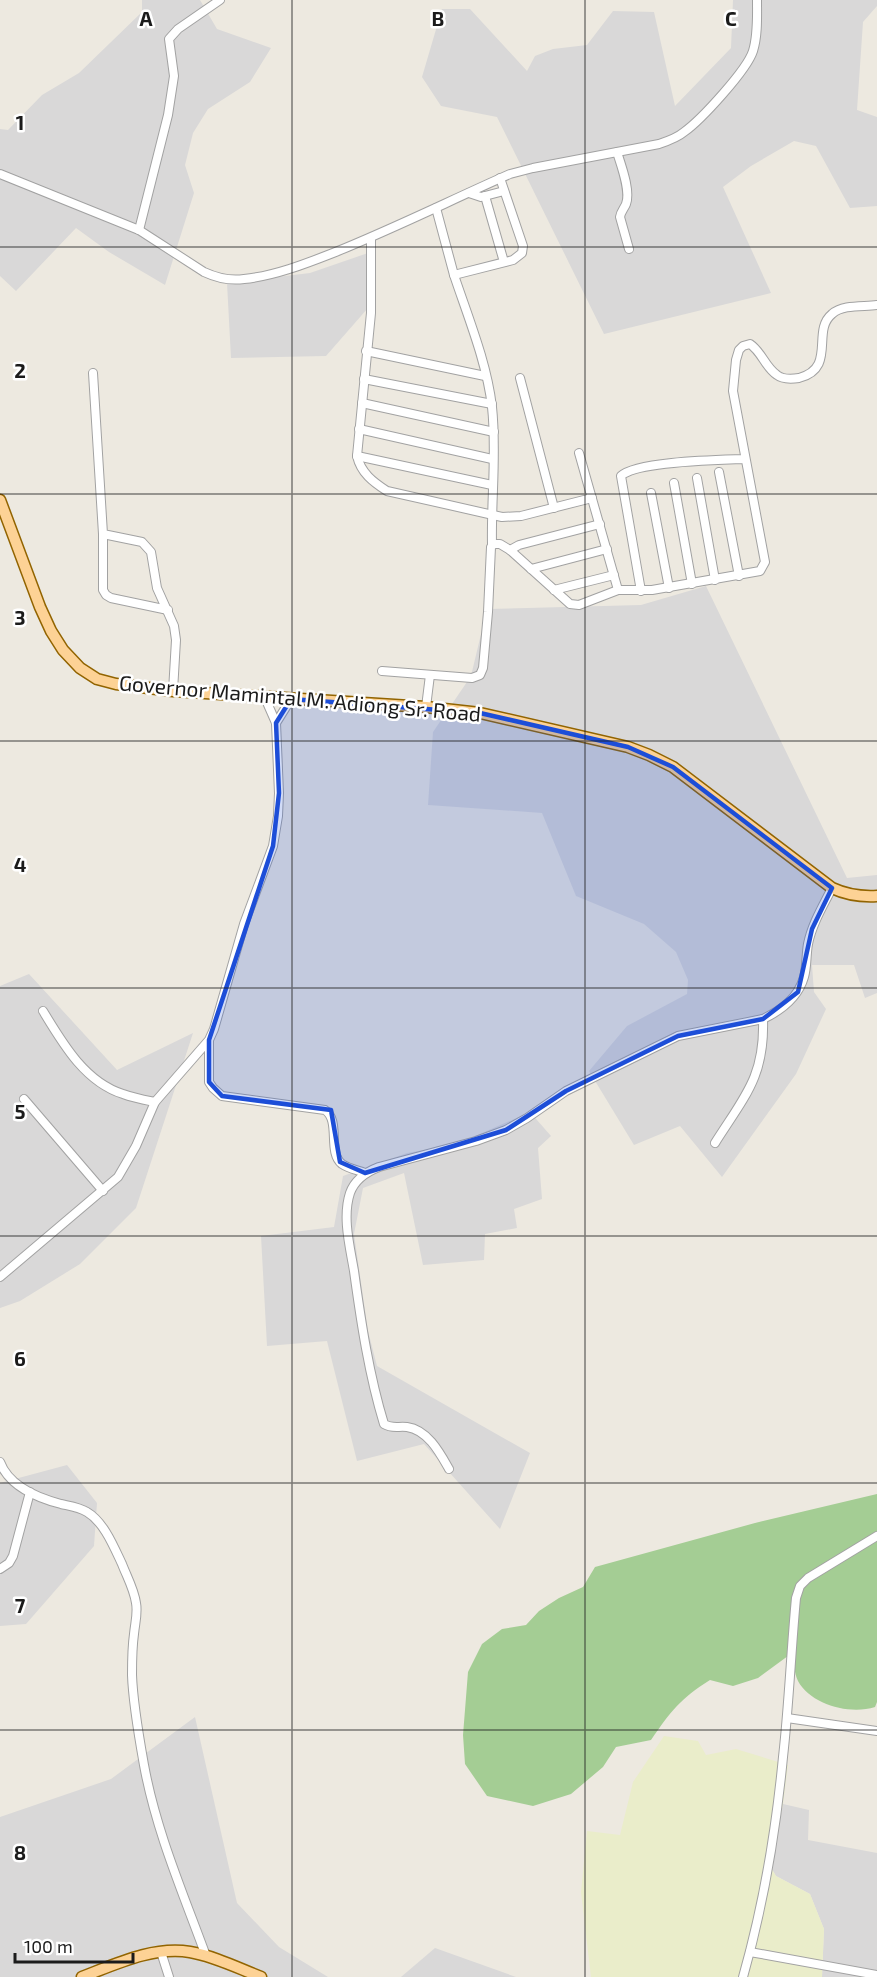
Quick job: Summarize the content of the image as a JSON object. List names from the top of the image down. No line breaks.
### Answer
{"streets":{"main road":["Governor Mamintal M. Adiong Sr. Road"]},"scale_bar":"100 m","grid":{"columns":["A","B","C"],"rows":["1","2","3","4","5","6","7","8"]}}
